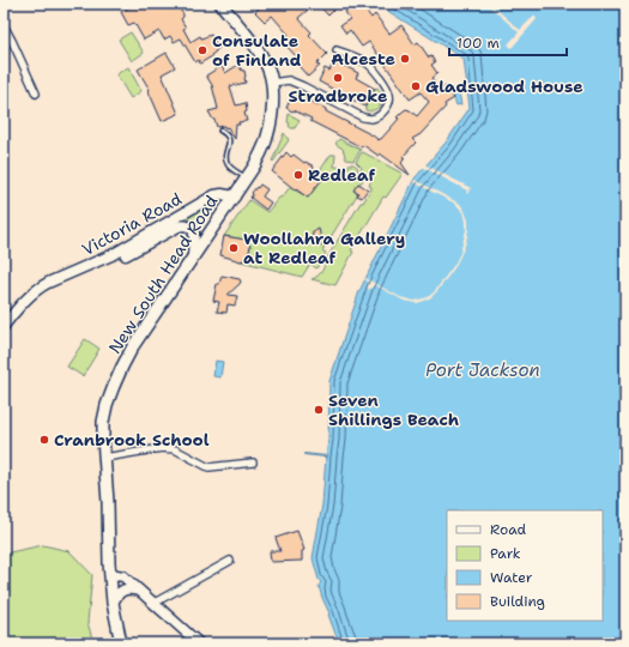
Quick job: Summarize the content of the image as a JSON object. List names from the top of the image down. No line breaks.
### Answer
{"streets":{"main road":["New South Head Road"],"street":["Victoria Road"]},"crossings":[["Victoria Road","New South Head Road"]],"water":["Port Jackson"],"places":["Consulate of Finland","Alceste","Stradbroke","Gladswood House","Redleaf","Woollahra Gallery at Redleaf","Seven Shillings Beach","Cranbrook School"],"legend":["Road","Park","Water","Building"],"scale_bar":"100 m"}
